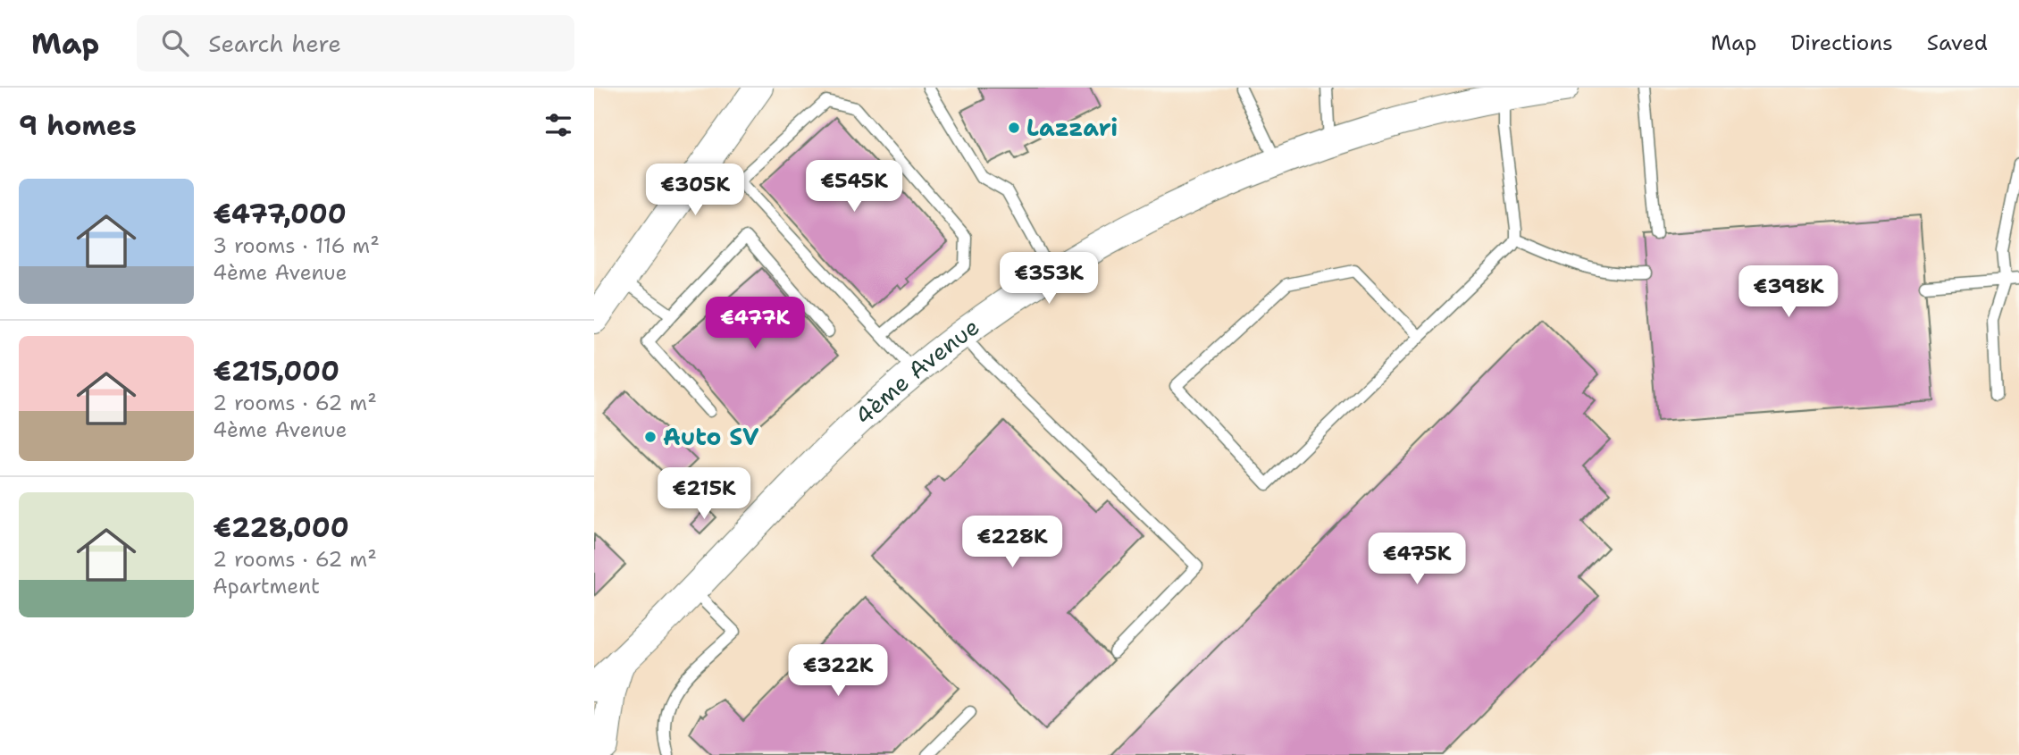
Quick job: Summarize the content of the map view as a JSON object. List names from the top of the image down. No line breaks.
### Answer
{"streets":{"street":["4ème Avenue"]},"places":["Lazzari","Auto SV"],"page":{"header":"Map","search":"Search here","nav":["Map","Directions","Saved"],"heading":"9 homes","price":["€545K","€305K","€353K","€398K","€477K","€215K","€228K","€475K","€322K"],"list":[{"name":"€477,000","note":"3 rooms · 116 m² · 4ème Avenue"},{"name":"€215,000","note":"2 rooms · 62 m² · 4ème Avenue"},{"name":"€228,000","note":"2 rooms · 62 m² · Apartment"}]}}
